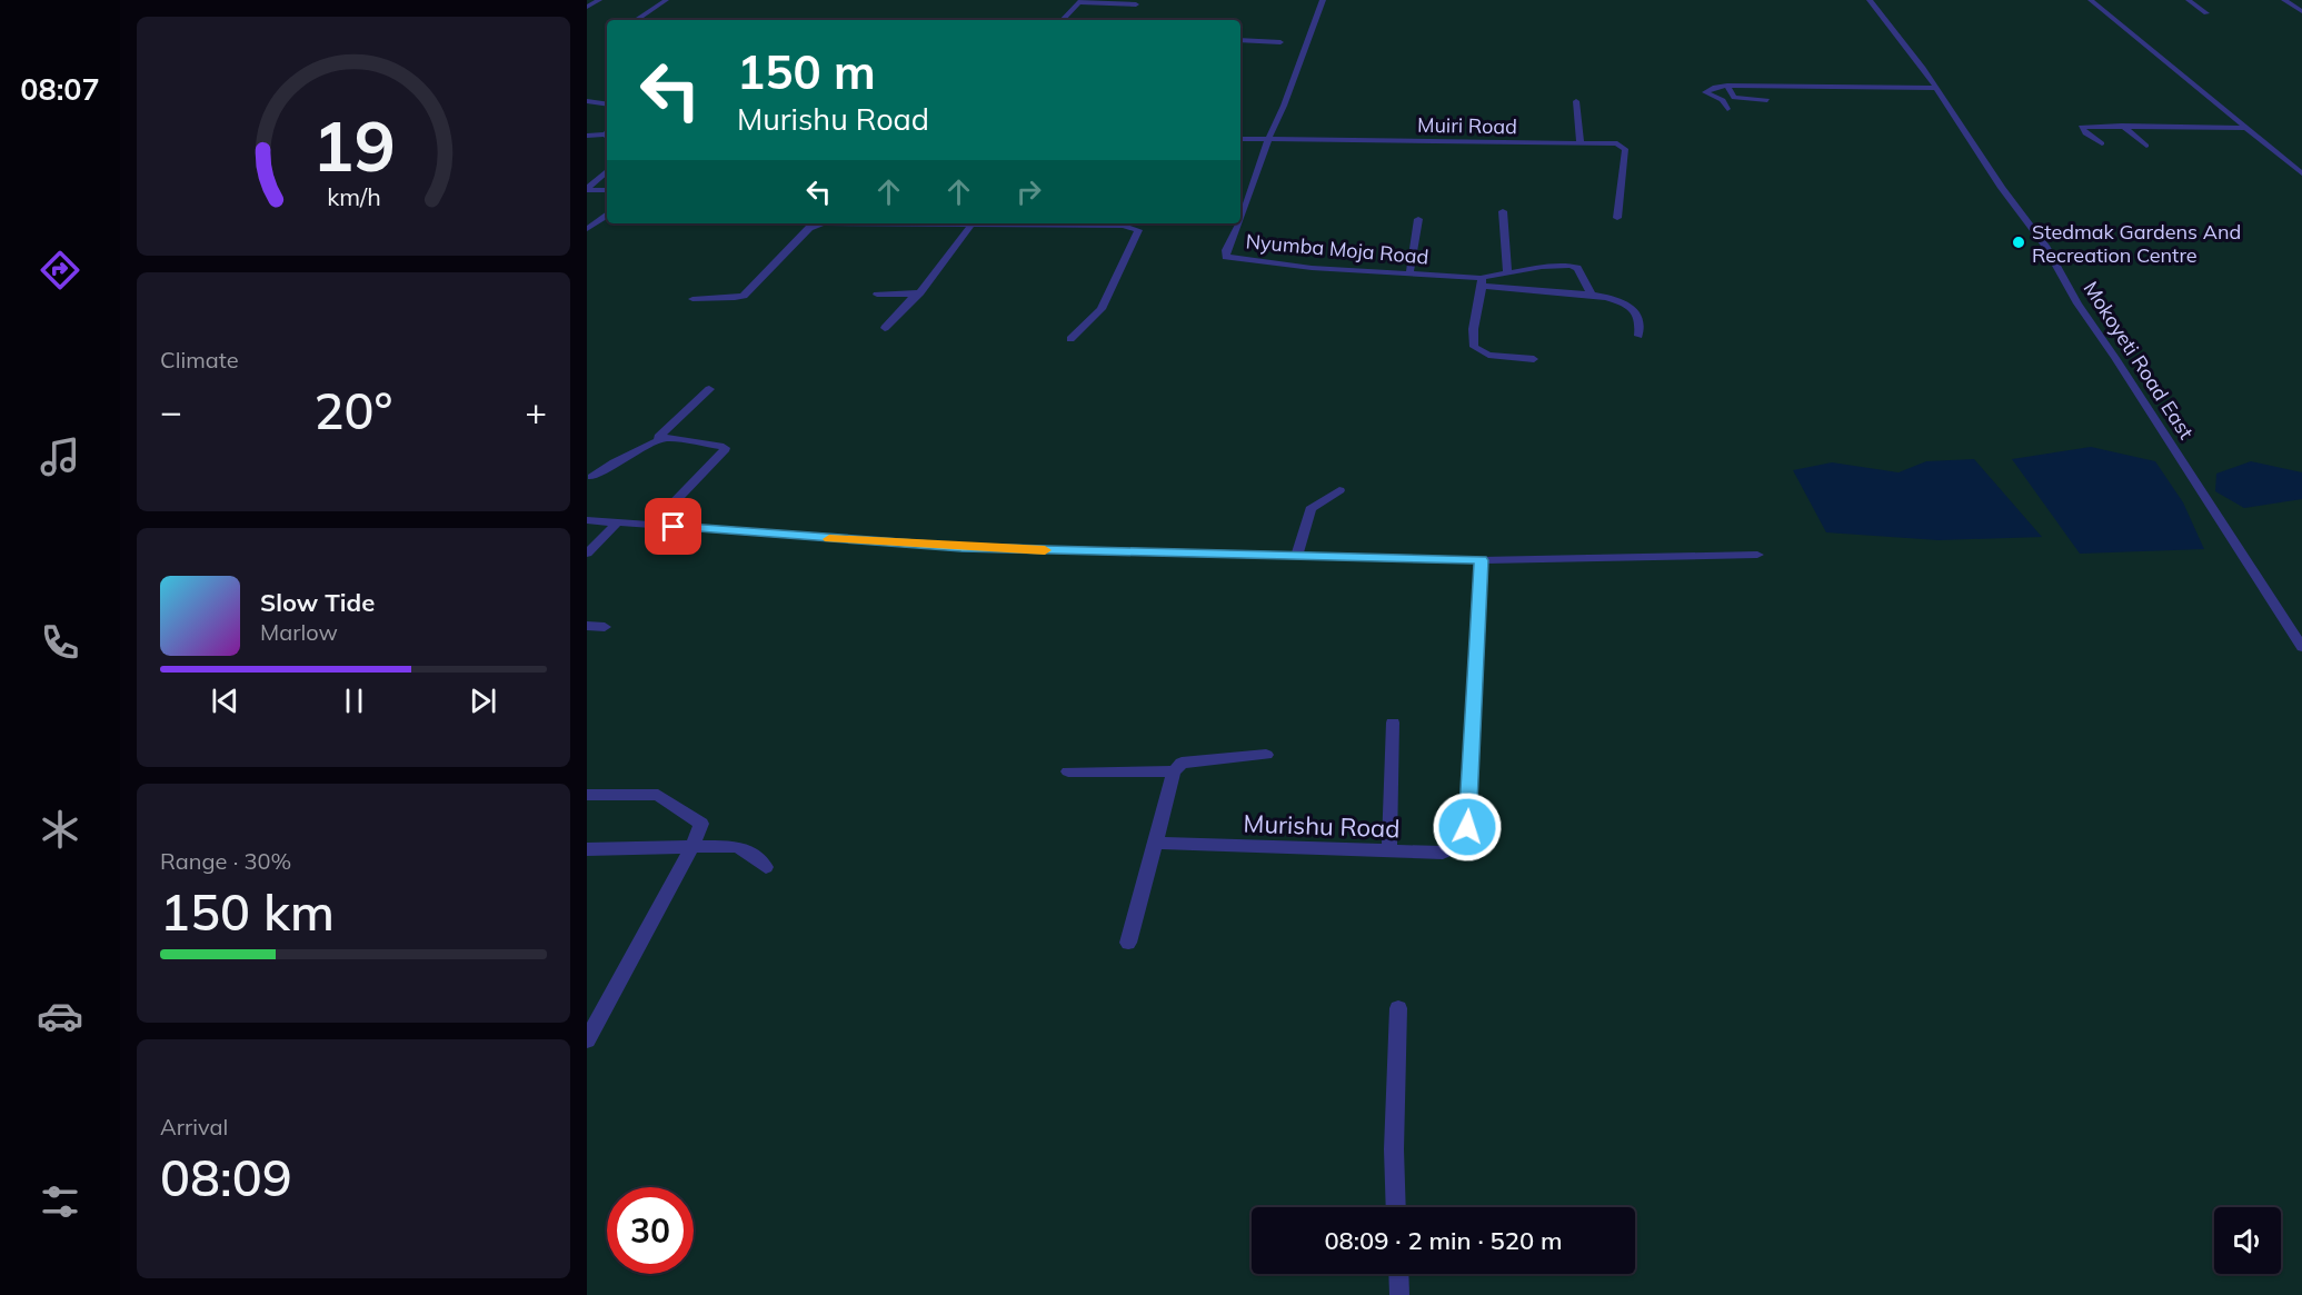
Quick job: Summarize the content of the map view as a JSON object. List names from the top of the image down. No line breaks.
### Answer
{"streets":{"street":["Muiri Road","Nyumba Moja Road","Mokoyeti Road East","Murishu Road"]},"crossings":[["Muiri Road","Nyumba Moja Road"]],"places":["Stedmak Gardens And Recreation Centre"],"page":{"tabs":"08:07","turn":["150 m","Murishu Road"],"tile":["Climate",["Range · 30%","150 km"],["Arrival","08:09"]],"heat":["−","20°","+"],"song":["Slow Tide","Marlow"],"limit":"30","trip":"08:09 · 2 min · 520 m","gauge":["19","km/h"]}}
